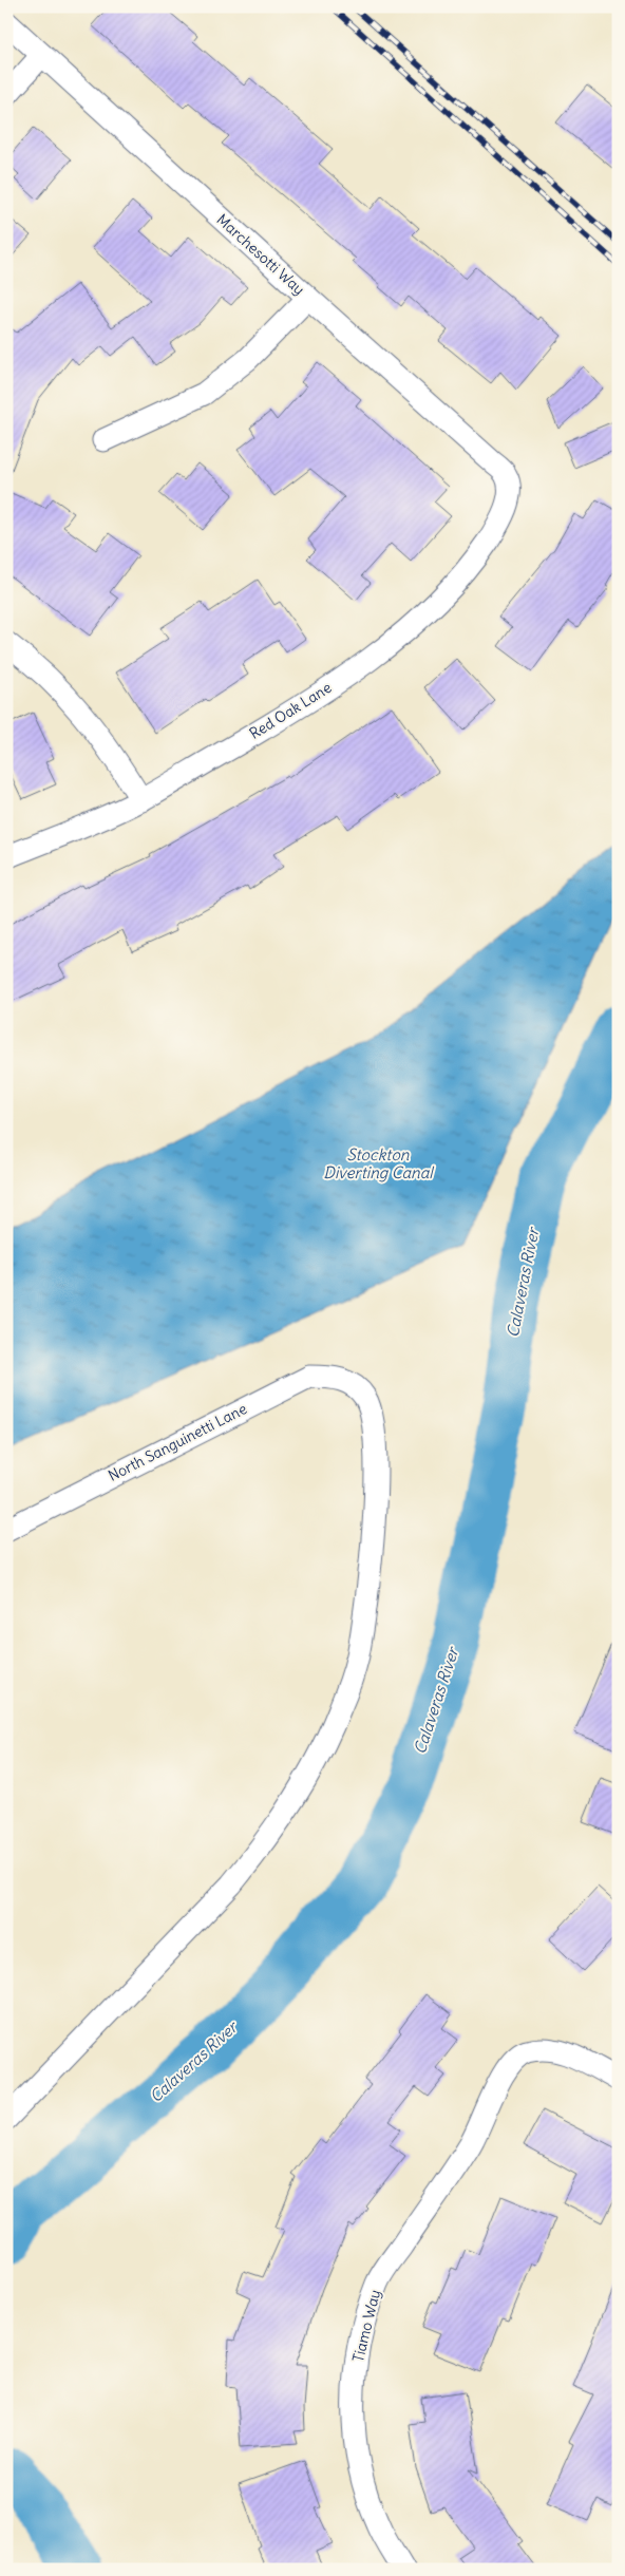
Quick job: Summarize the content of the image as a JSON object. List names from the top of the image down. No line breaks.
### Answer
{"streets":{"street":["Marchesotti Way","Red Oak Lane","North Sanguinetti Lane","Tiamo Way"]},"crossings":[["Marchesotti Way","Red Oak Lane"]],"water":["Stockton Diverting Canal","Calaveras River"]}
